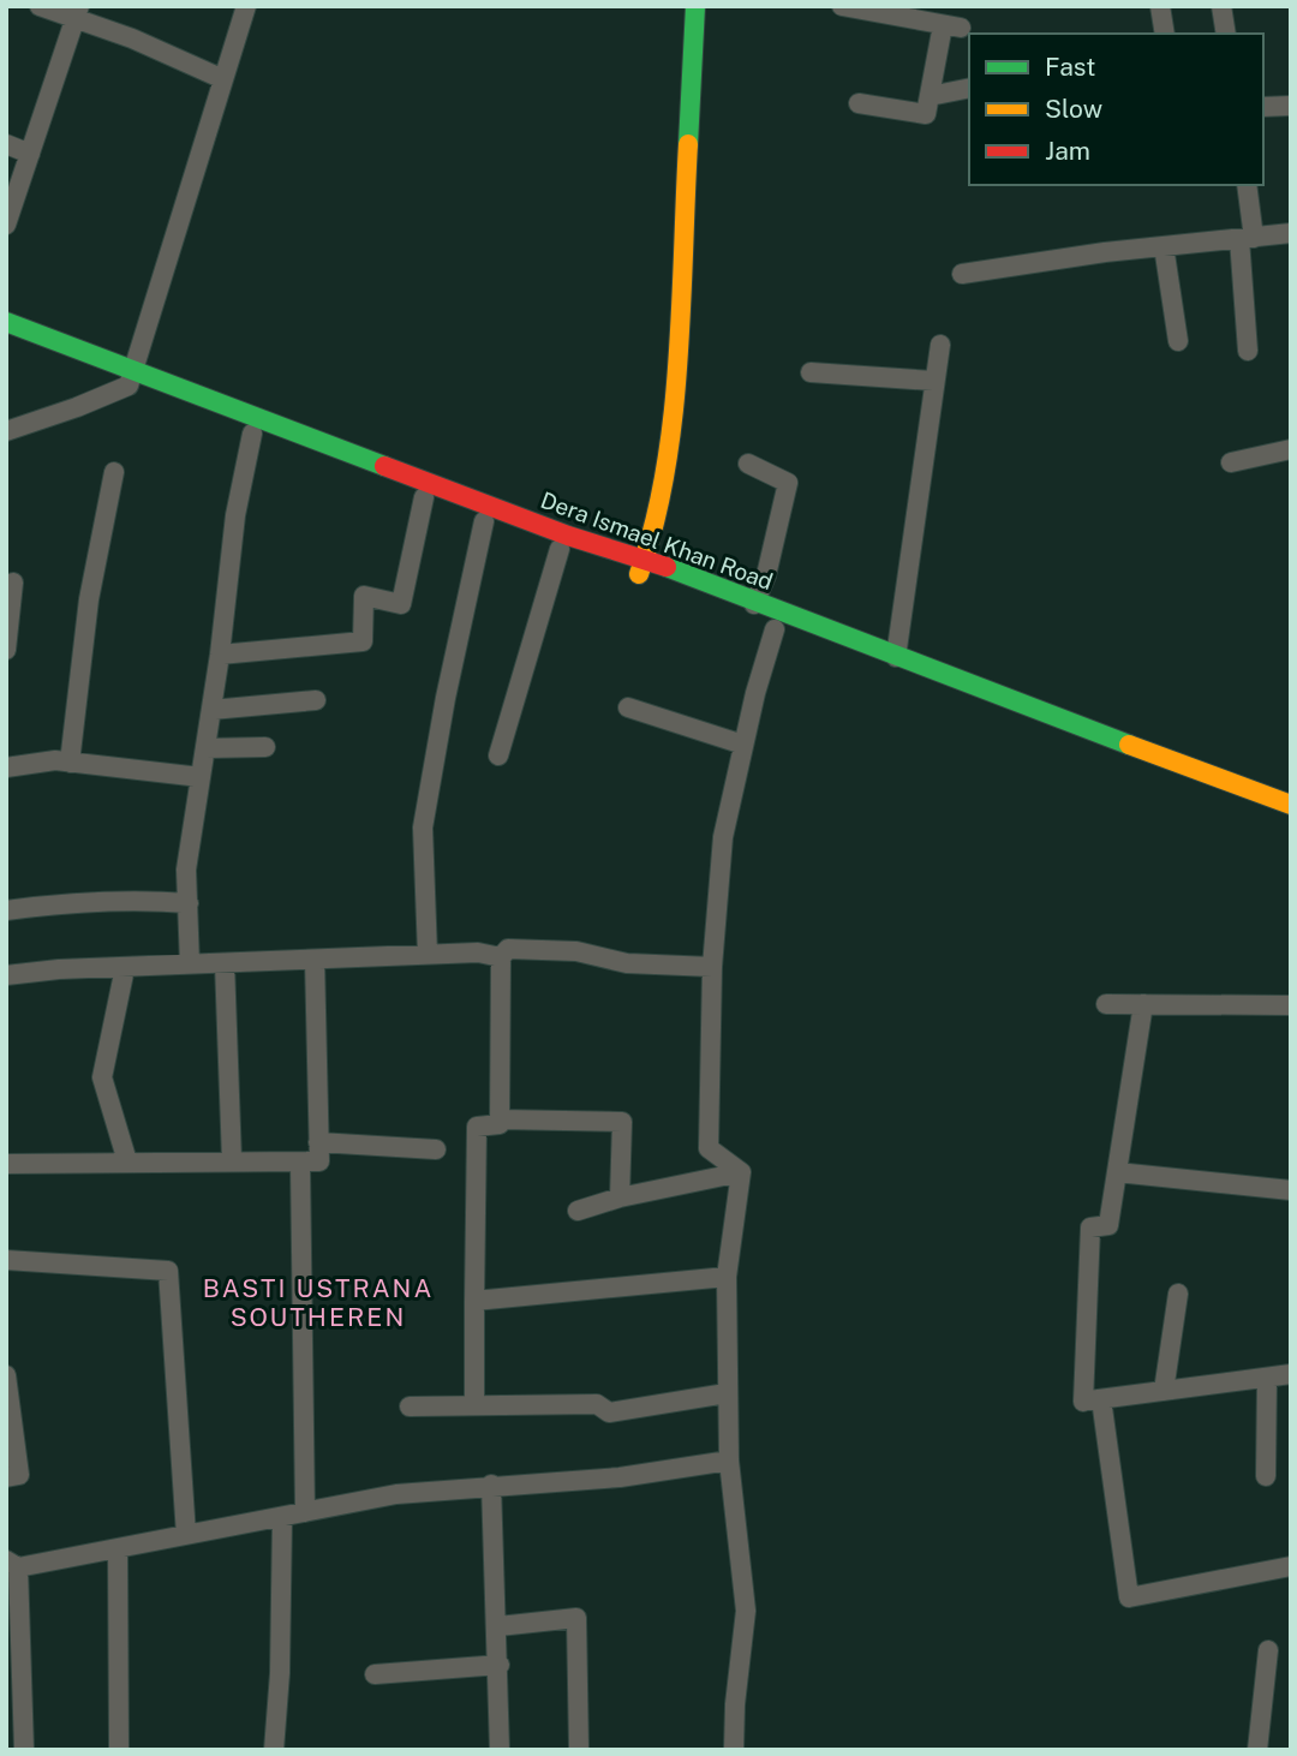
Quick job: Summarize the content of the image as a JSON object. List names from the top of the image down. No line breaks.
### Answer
{"streets":{"main road":["Dera Ismael Khan Road"]},"districts":["BASTI USTRANA SOUTHEREN"],"legend":["Fast","Slow","Jam"]}
